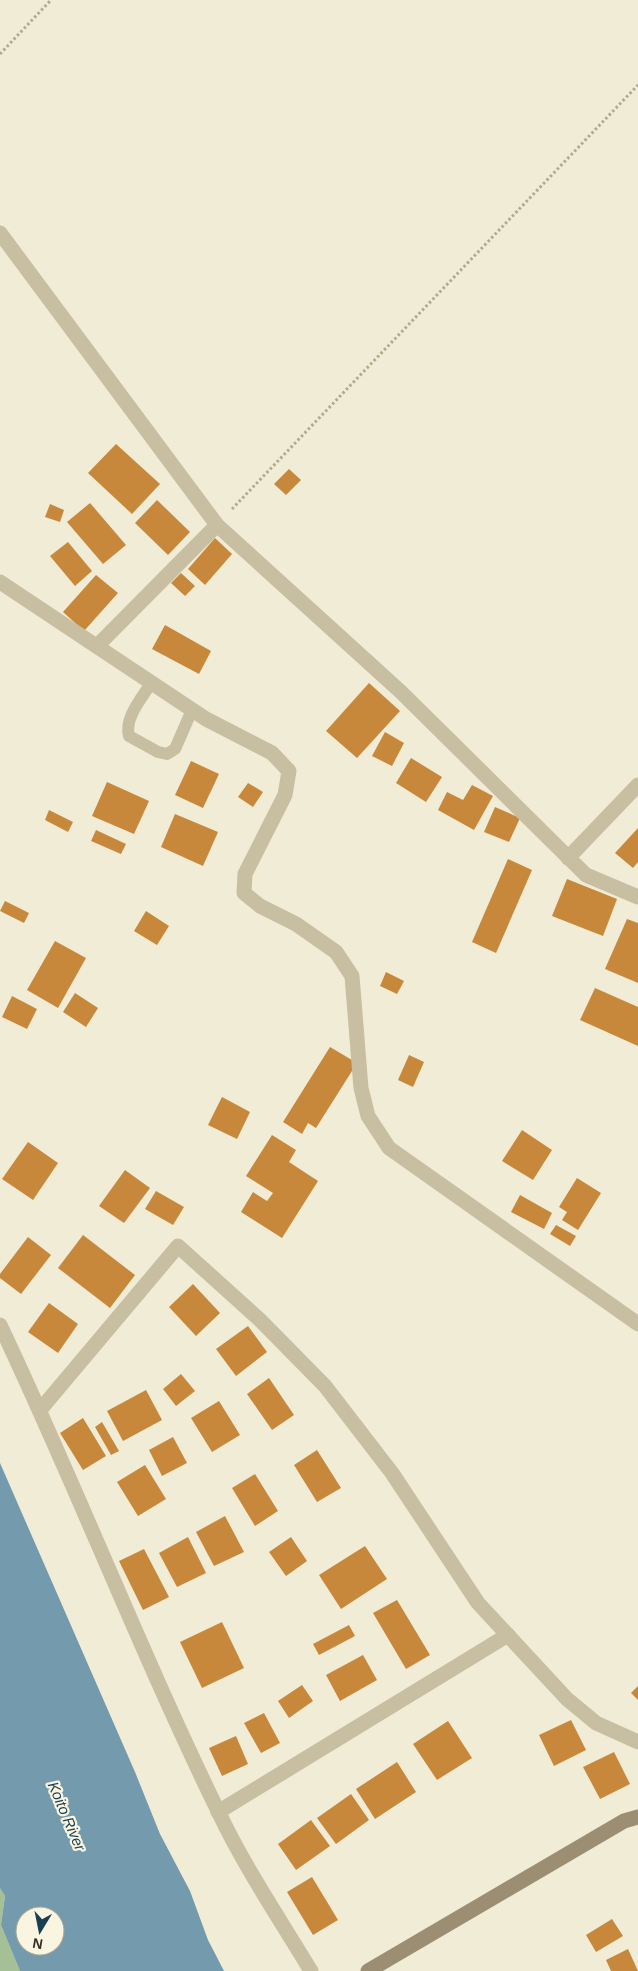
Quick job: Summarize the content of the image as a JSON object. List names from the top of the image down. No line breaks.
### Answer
{"water":["Koito River"],"north":"bottom"}
